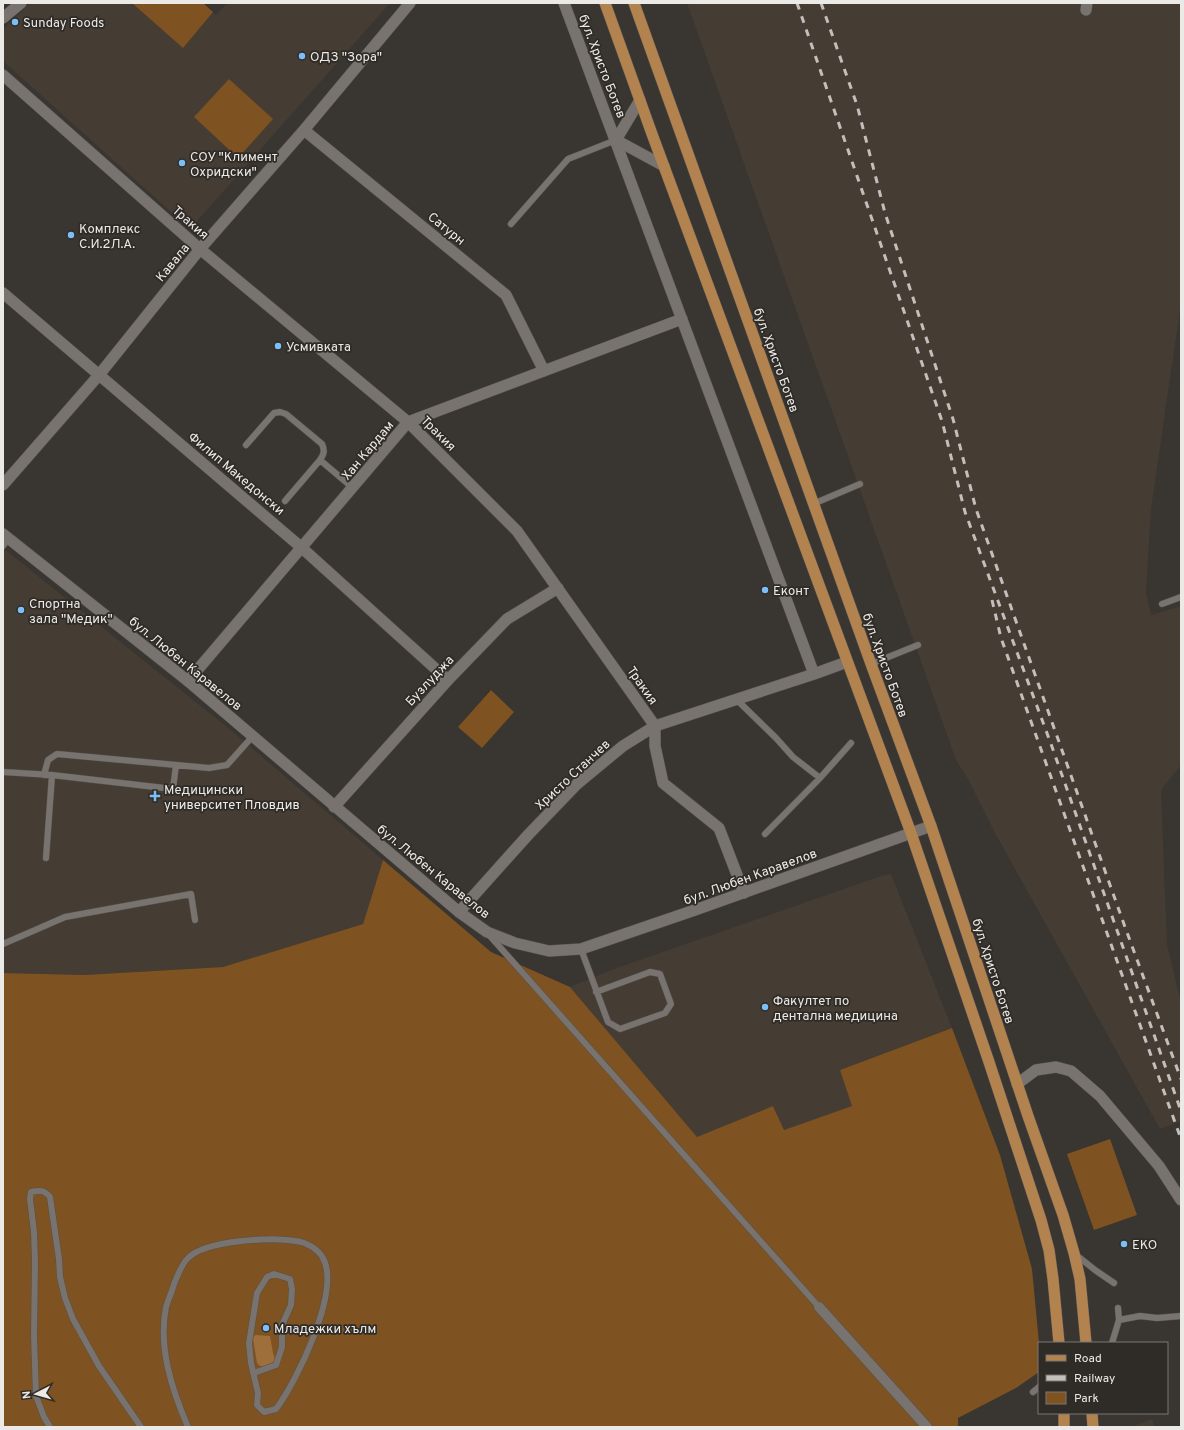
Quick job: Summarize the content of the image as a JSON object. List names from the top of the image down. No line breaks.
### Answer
{"streets":{"main road":["бул. Христо Ботев"],"street":["Тракия","Сатурн","Кавала","Хан Кардам","Филип Македонски","бул. Любен Каравелов","Бузлуджа","Христо Станчев"]},"crossings":[["бул. Христо Ботев","Хан Кардам"],["бул. Христо Ботев","бул. Любен Каравелов"],["бул. Христо Ботев","Христо Станчев"],["Тракия","Кавала"],["Тракия","Хан Кардам"],["Тракия","Бузлуджа"],["Тракия","Христо Станчев"],["Сатурн","Кавала"],["Сатурн","Хан Кардам"],["Кавала","Филип Македонски"],["Хан Кардам","Филип Македонски"],["Хан Кардам","бул. Любен Каравелов"],["Филип Македонски","Бузлуджа"],["бул. Любен Каравелов","Бузлуджа"],["бул. Любен Каравелов","Христо Станчев"]],"places":{"other":["Sunday Foods","ОДЗ \"Зора\"","СОУ \"Климент Охридски\"","Kомплекс С.И.2Л.А.","Усмивката","Еконт","Спортна зала \"Медик\"","Факултет по дентална медицина","EKO","Младежки хълм"],"health":["Медицински университет Пловдив"]},"legend":["Road","Railway","Park"],"north":"left"}
